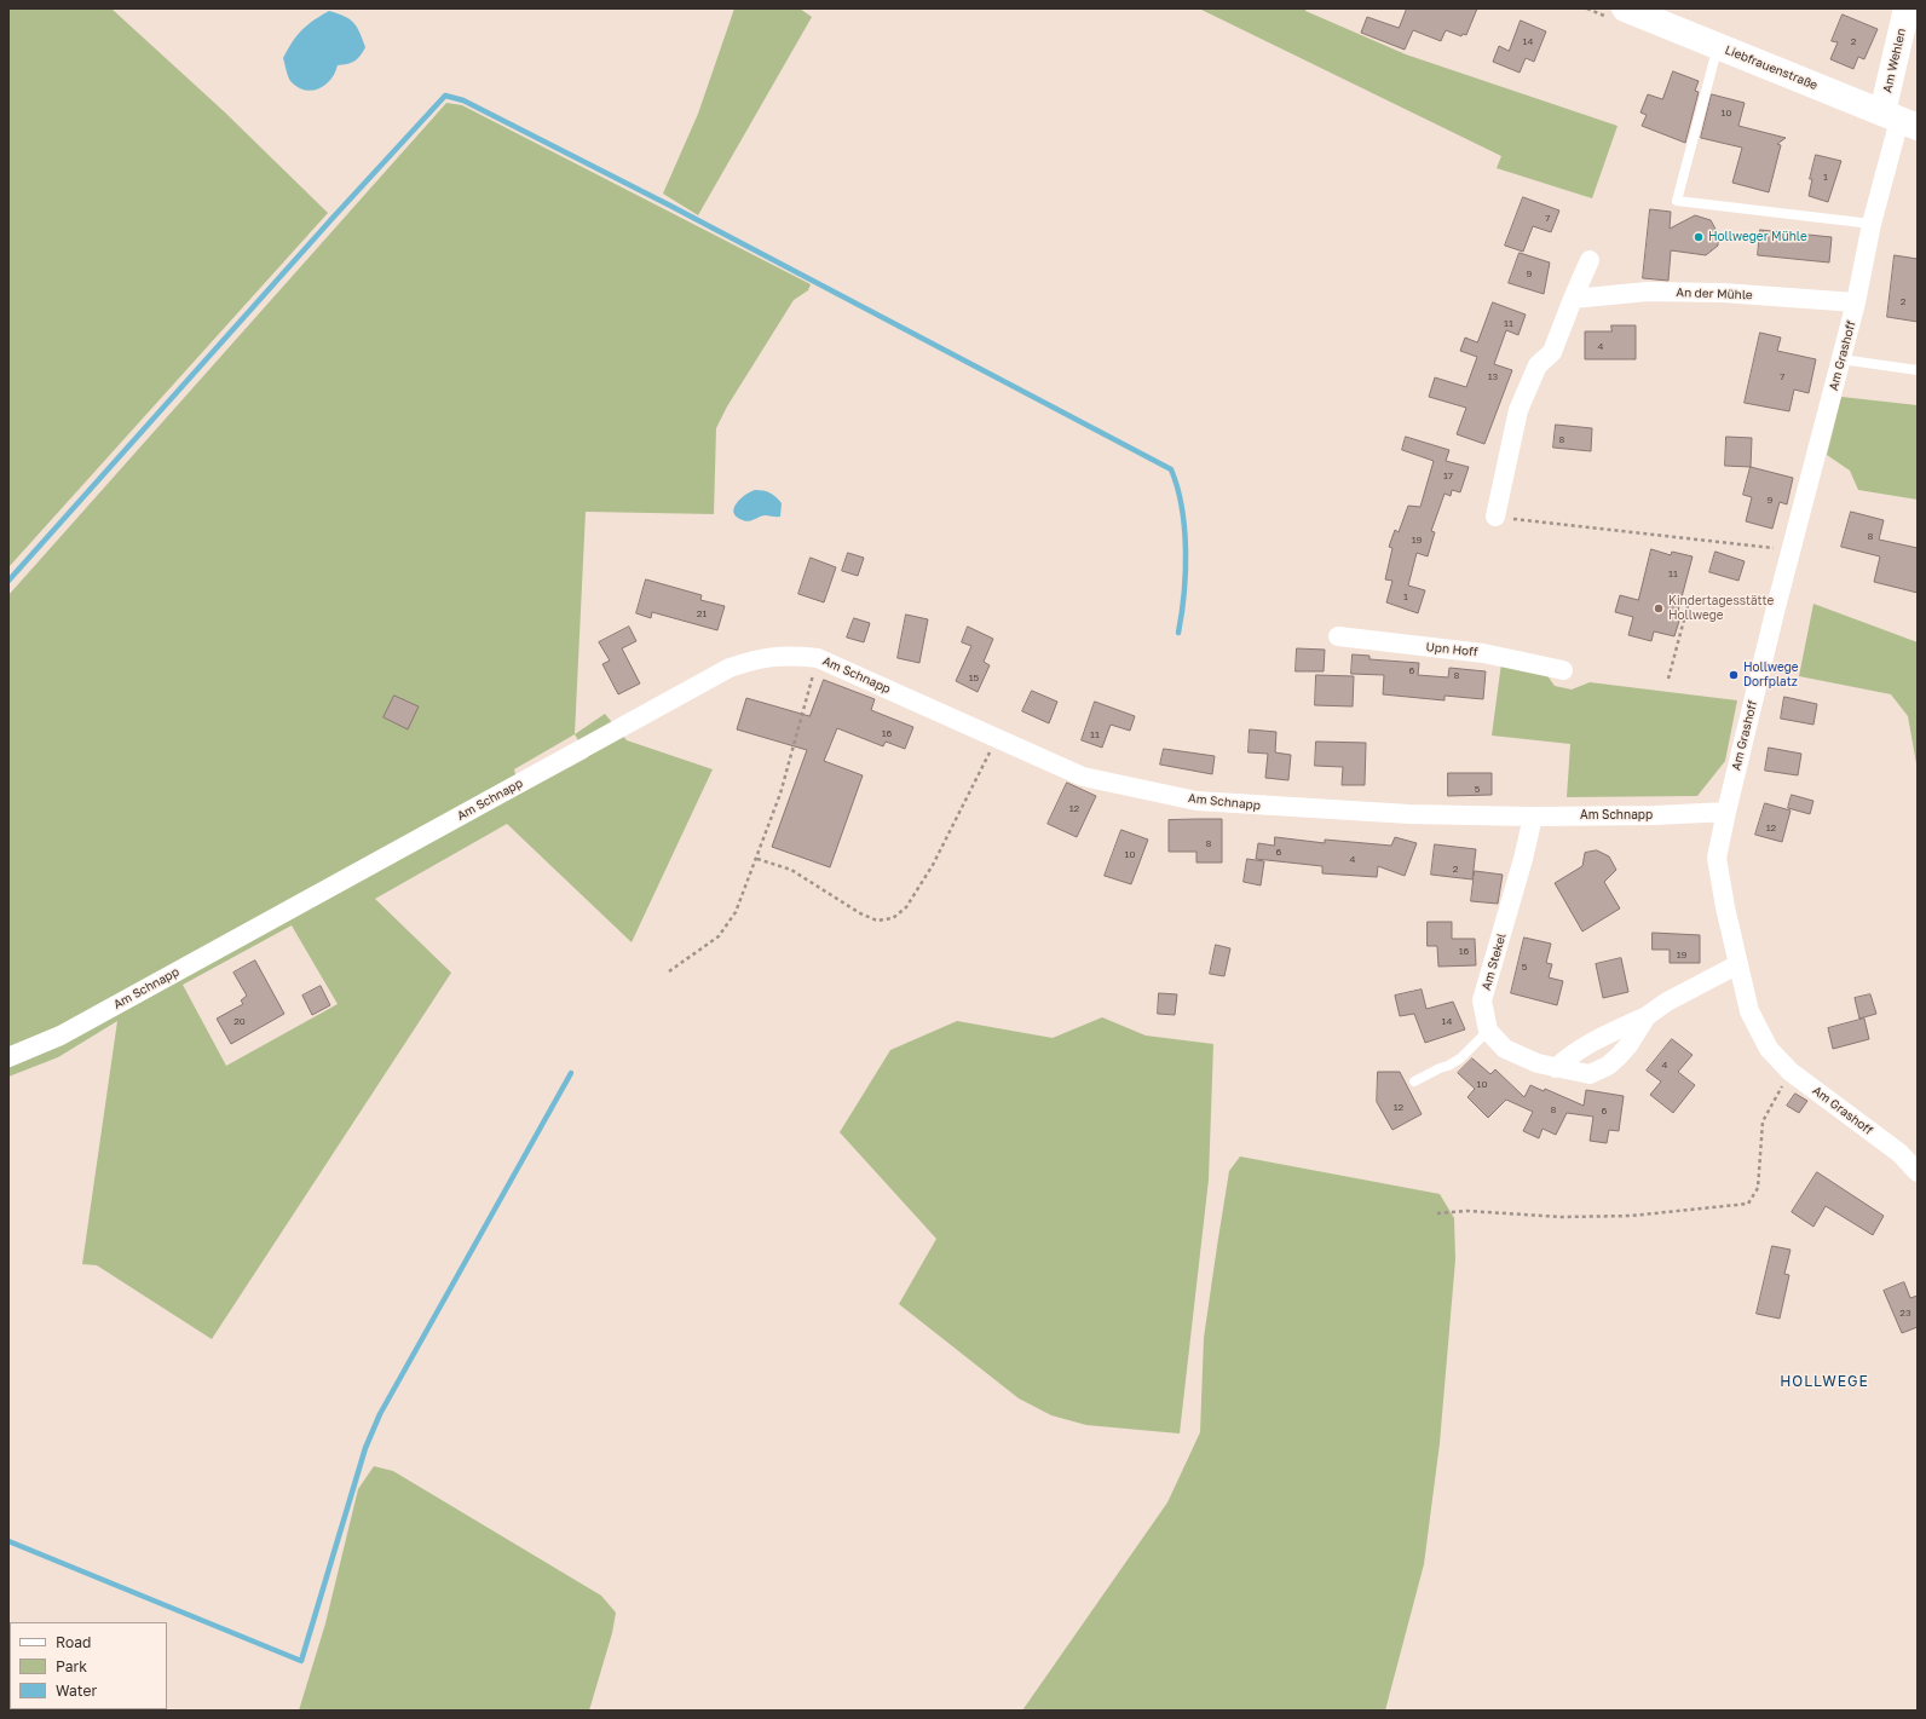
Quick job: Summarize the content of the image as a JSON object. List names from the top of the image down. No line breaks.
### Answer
{"streets":{"street":["Am Wehlen","Liebfrauenstraße","An der Mühle","Am Grashoff","Upn Hoff","Am Schnapp","Am Stekel"]},"crossings":[["Am Wehlen","Liebfrauenstraße"],["Am Wehlen","Am Grashoff"],["Liebfrauenstraße","Am Grashoff"],["An der Mühle","Am Grashoff"],["Am Grashoff","Am Schnapp"],["Am Schnapp","Am Stekel"]],"districts":["HOLLWEGE"],"places":["Hollweger Mühle","Kindertagesstätte Hollwege","Hollwege Dorfplatz"],"house_numbers":["14","2","10","1","7","9","2","11","4","13","7","8","17","9","8","19","11","1","21","6","8","15","16","11","5","12","12","8","6","10","4","2","16","19","5","20","14","4","10","12","8","6","23"],"legend":["Road","Park","Water"]}
